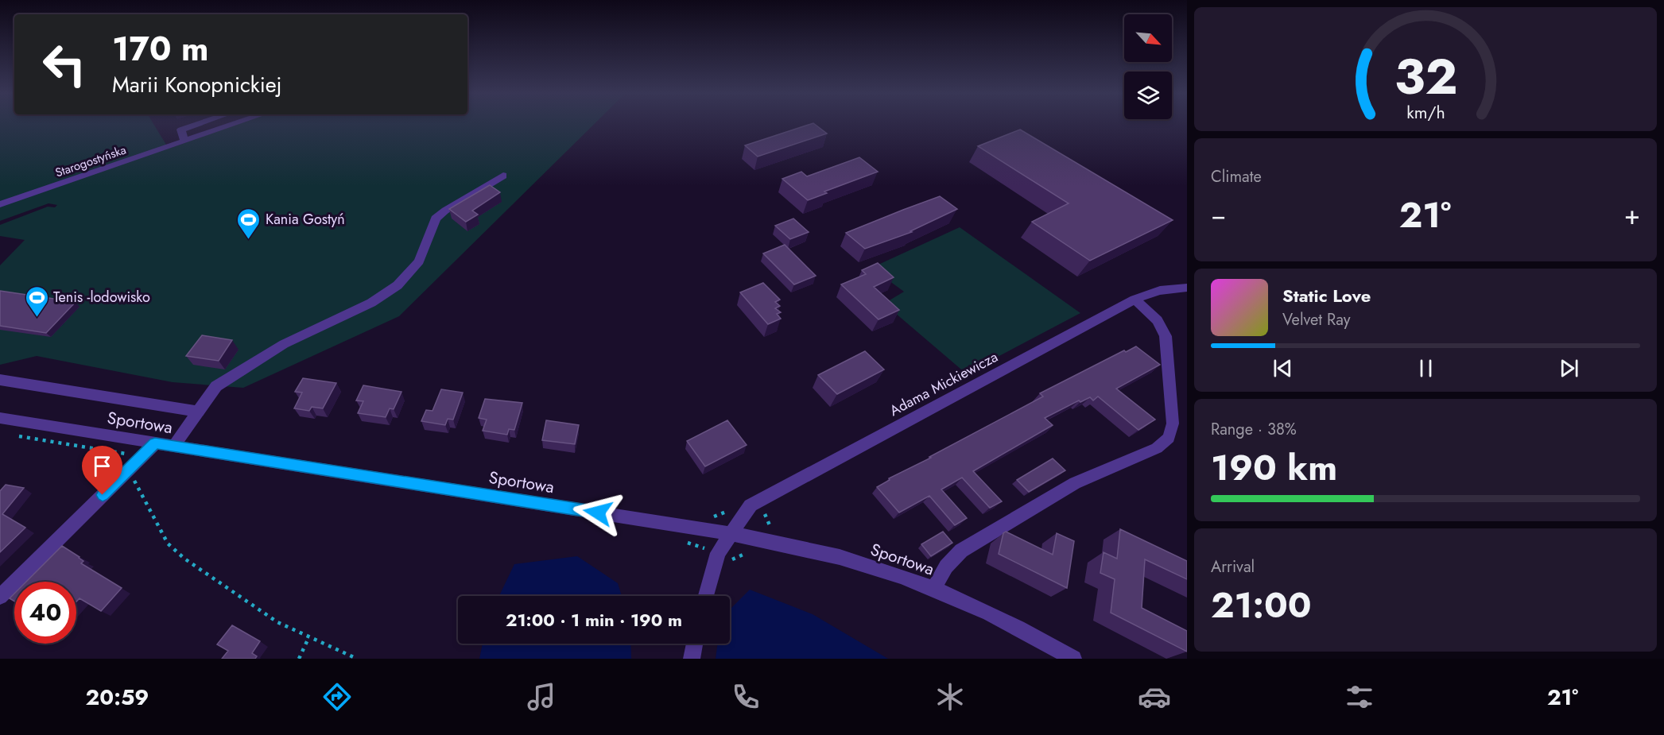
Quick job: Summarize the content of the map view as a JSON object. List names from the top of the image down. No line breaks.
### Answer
{"streets":{"street":["Starogostyńska","Adama Mickiewicza","Sportowa"]},"crossings":[["Adama Mickiewicza","Sportowa"]],"places":{"sports":["Kania Gostyń","Tenis -lodowisko"]},"north":"bottom right","page":{"turn":["170 m","Marii Konopnickiej"],"tile":["Climate",["Range · 38%","190 km"],["Arrival","21:00"]],"heat":["−","21°","+"],"song":["Static Love","Velvet Ray"],"limit":"40","trip":"21:00 · 1 min · 190 m","tabs":["20:59","21°"],"gauge":["32","km/h"]}}
